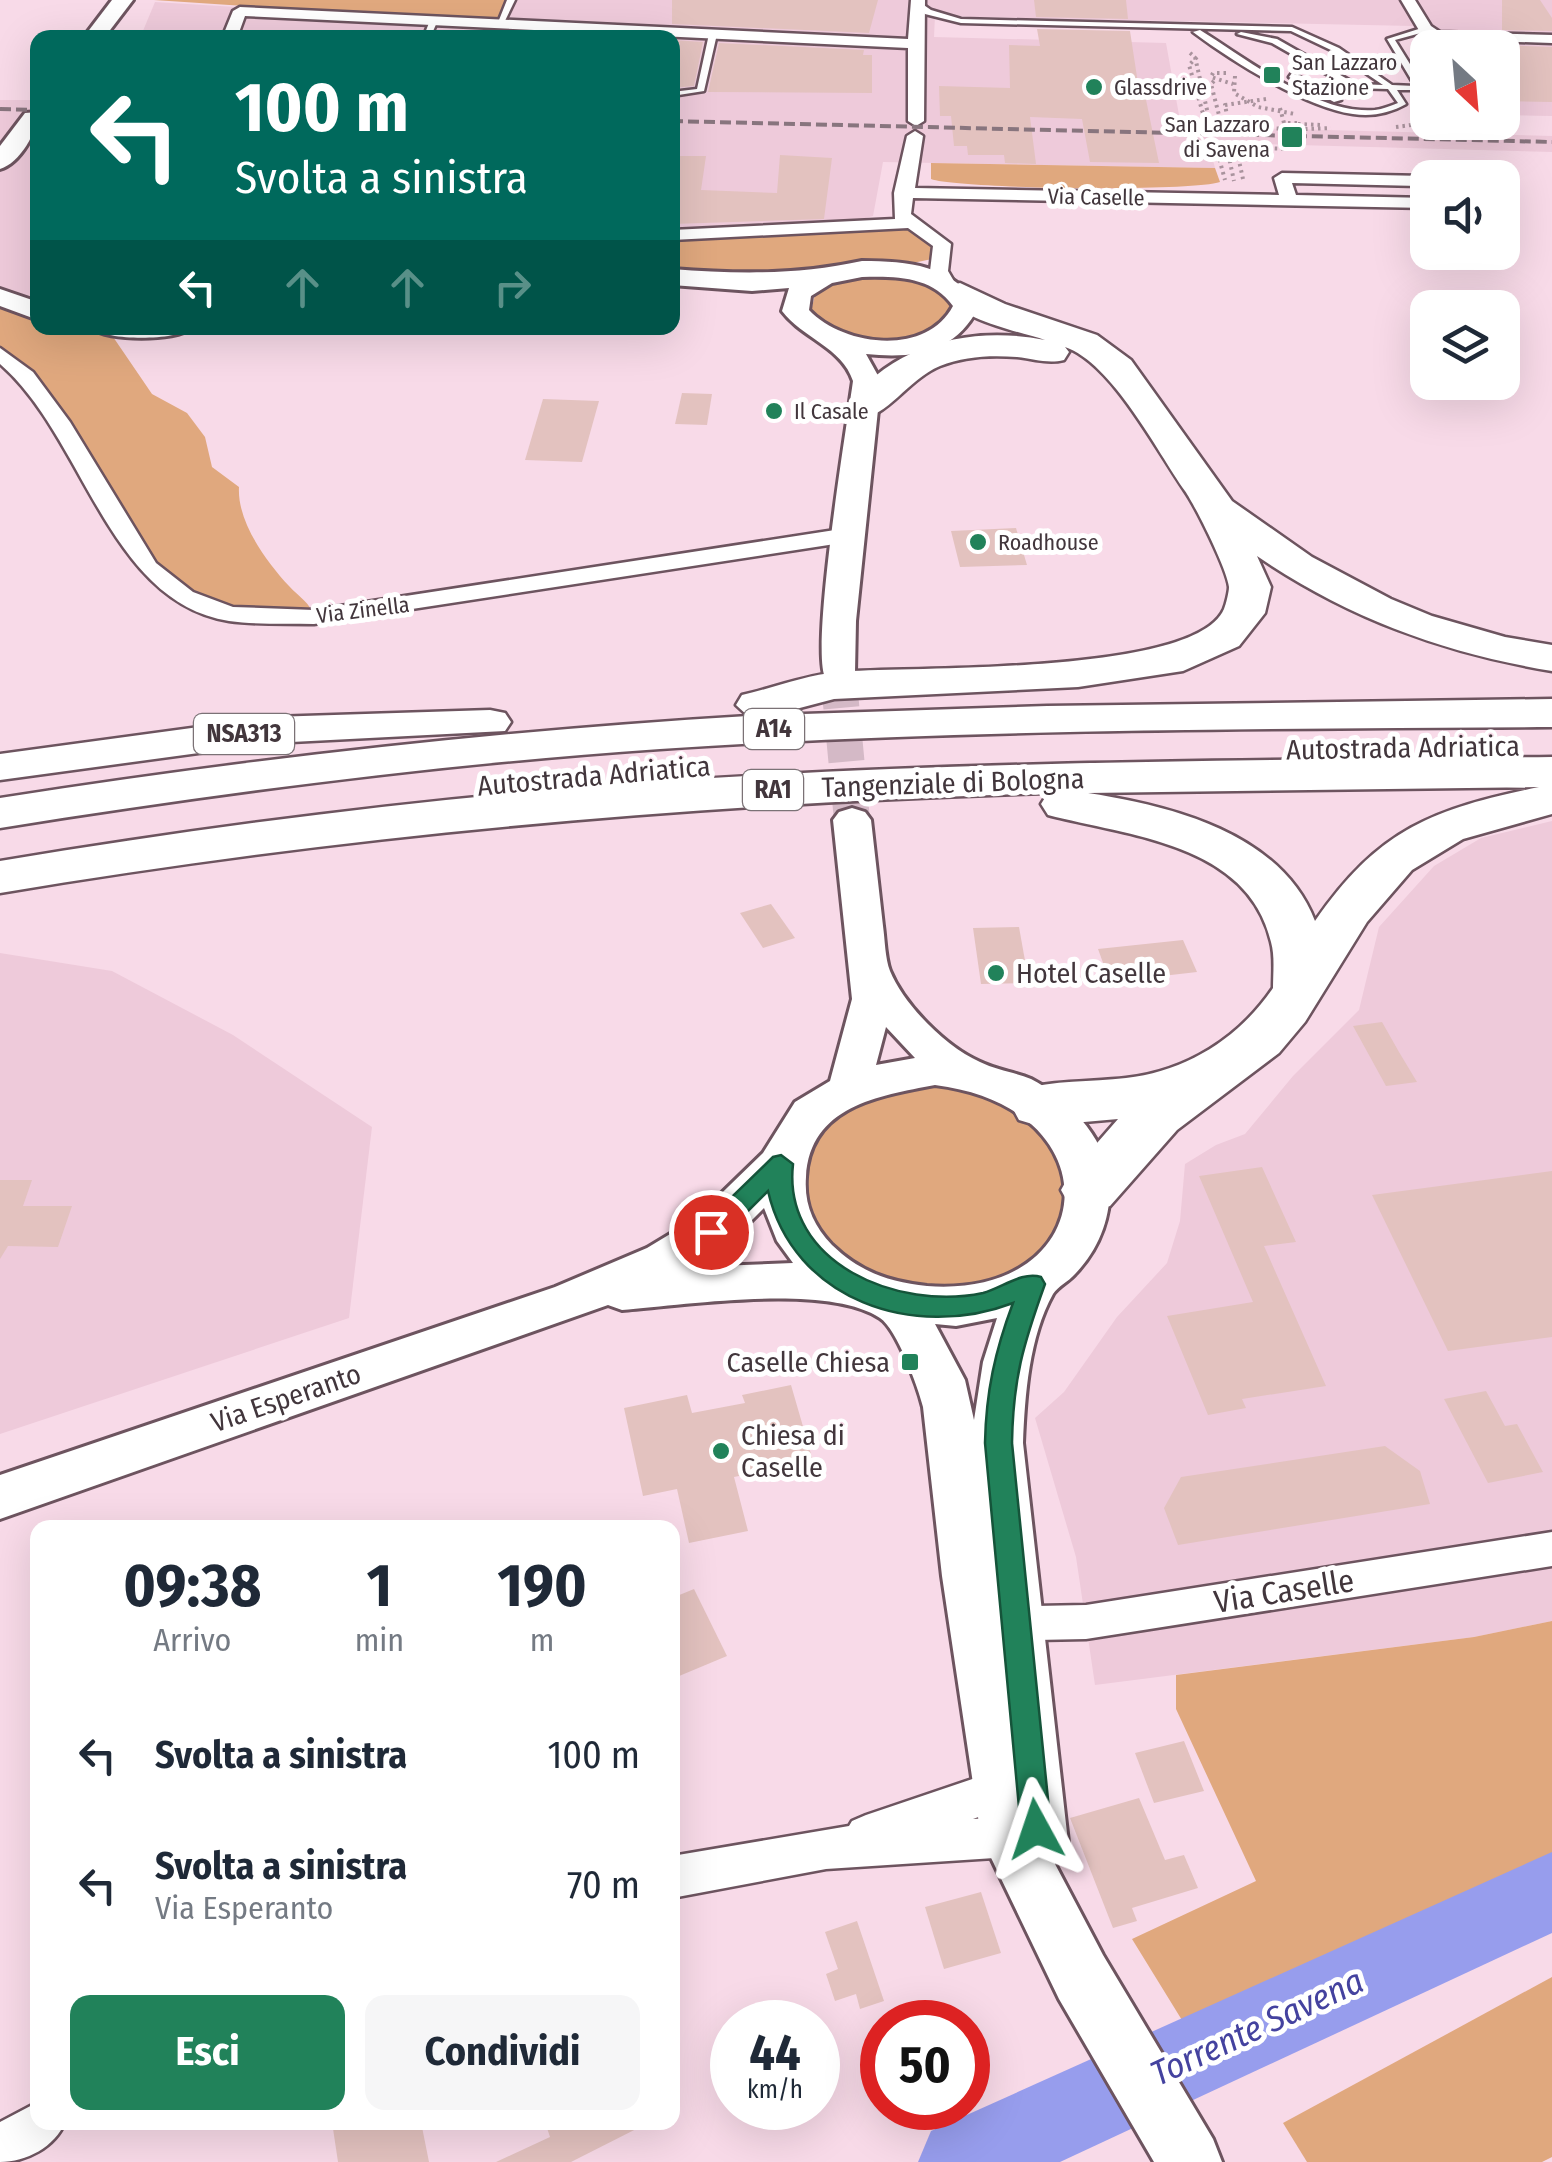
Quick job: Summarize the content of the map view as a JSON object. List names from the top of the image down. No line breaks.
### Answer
{"streets":{"highway":["A14","NSA313","Autostrada Adriatica","Tangenziale di Bologna","RA1"],"main road":["Via Esperanto"],"street":["Via Caselle","Via Zinella"]},"water":["Torrente Savena"],"places":{"transit":["San Lazzaro Stazione","San Lazzaro di Savena","Caselle Chiesa"],"other":["Glassdrive","Il Casale","Roadhouse","Hotel Caselle","Chiesa di Caselle"]},"north":"bottom right","page":{"turn":["100 m","Svolta a sinistra"],"eta":["09:38","Arrivo","1","min","190","m"],"list":[{"name":"Svolta a sinistra","value":"100 m"},{"name":"Svolta a sinistra","note":"Via Esperanto","value":"70 m"}],"buttons":["Esci","Condividi"],"speed":"44 km/h","limit":"50"}}
